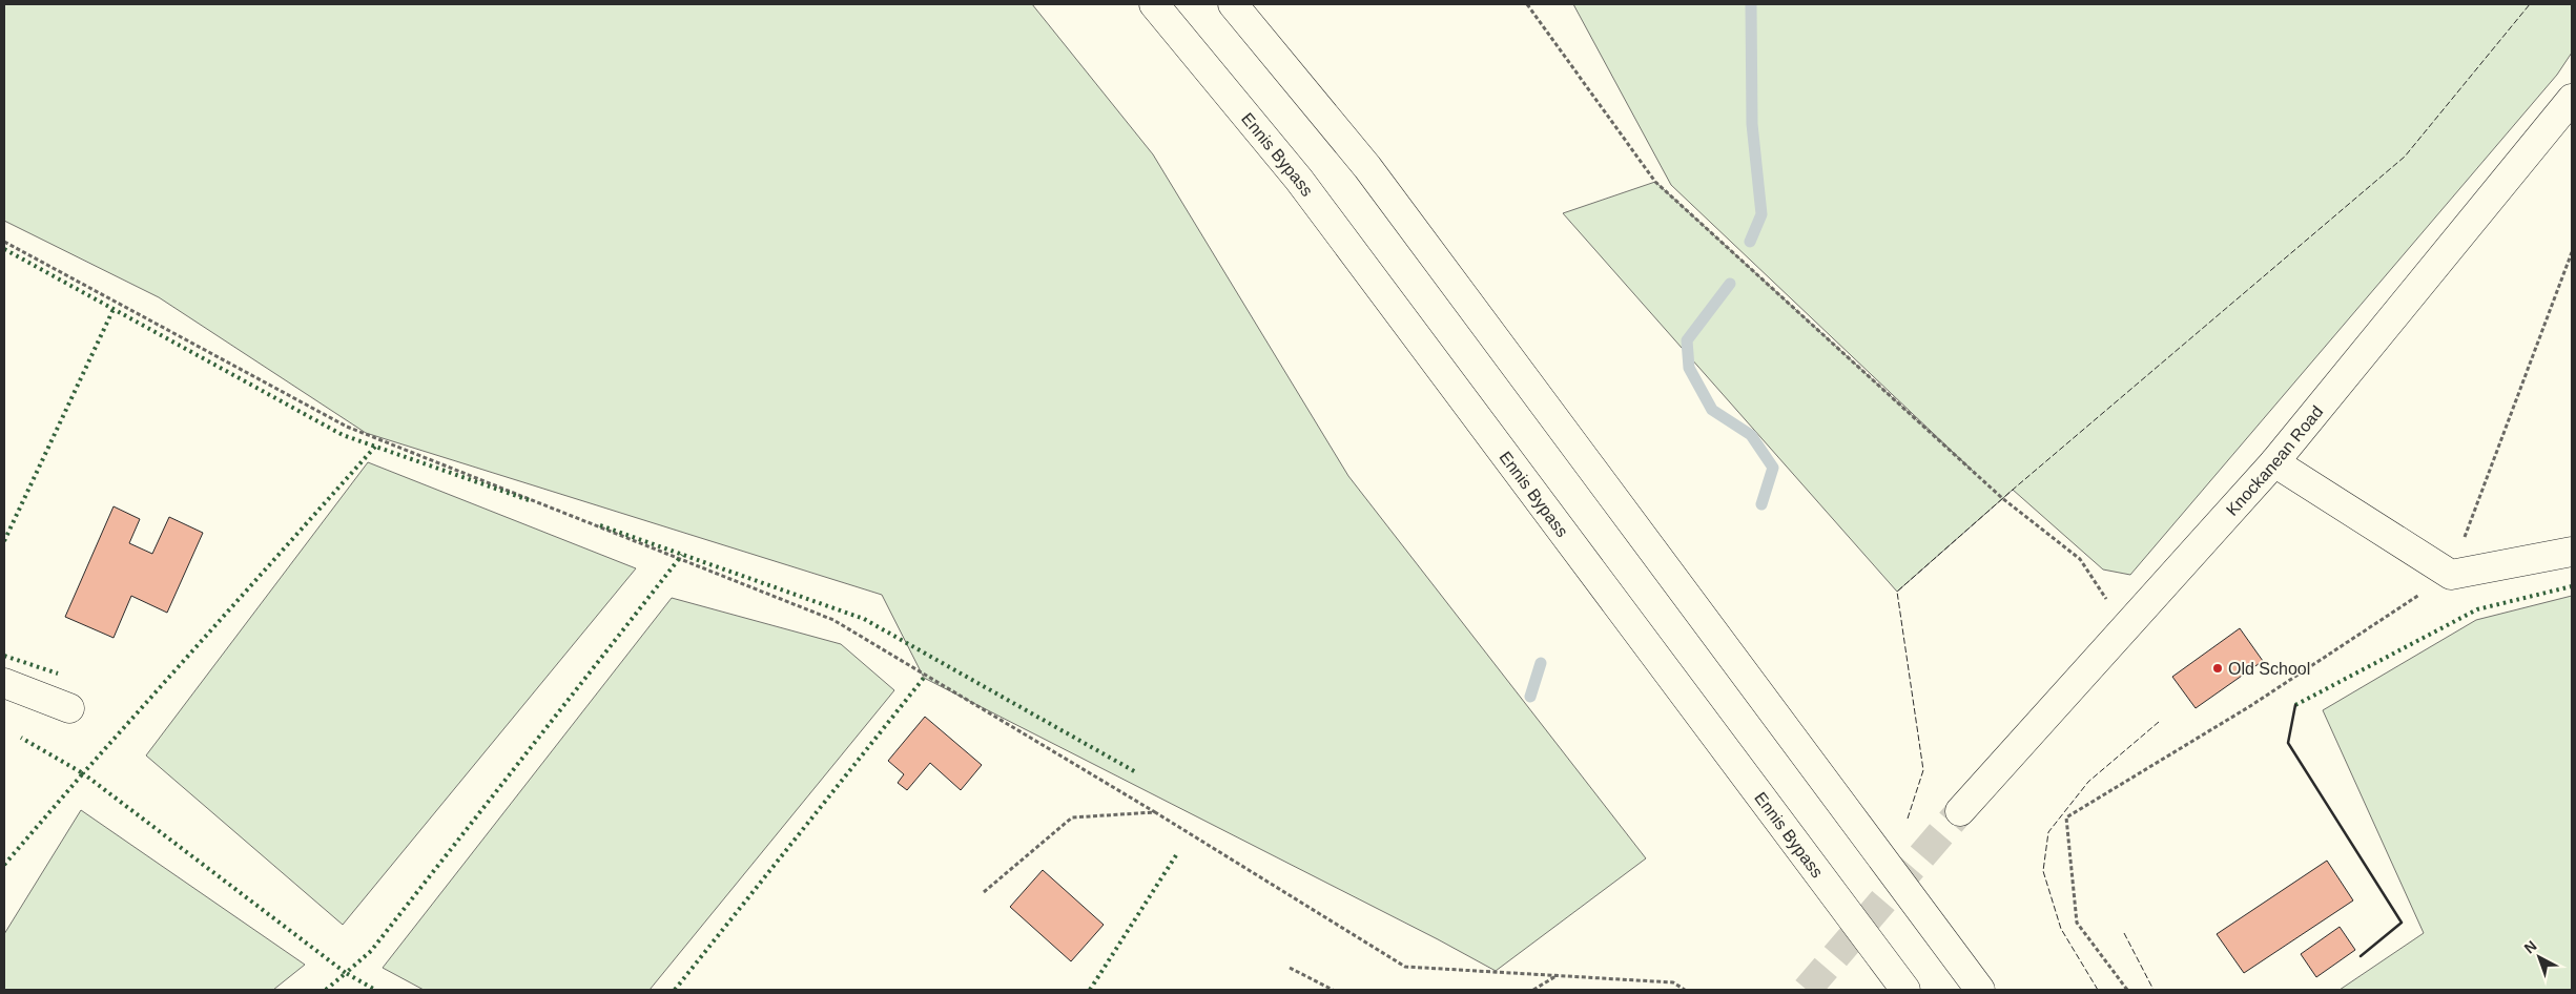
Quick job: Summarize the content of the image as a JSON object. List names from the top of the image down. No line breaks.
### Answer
{"streets":{"main road":["Ennis Bypass","Knockanean Road"]},"places":["Old School"],"north":"top left"}
